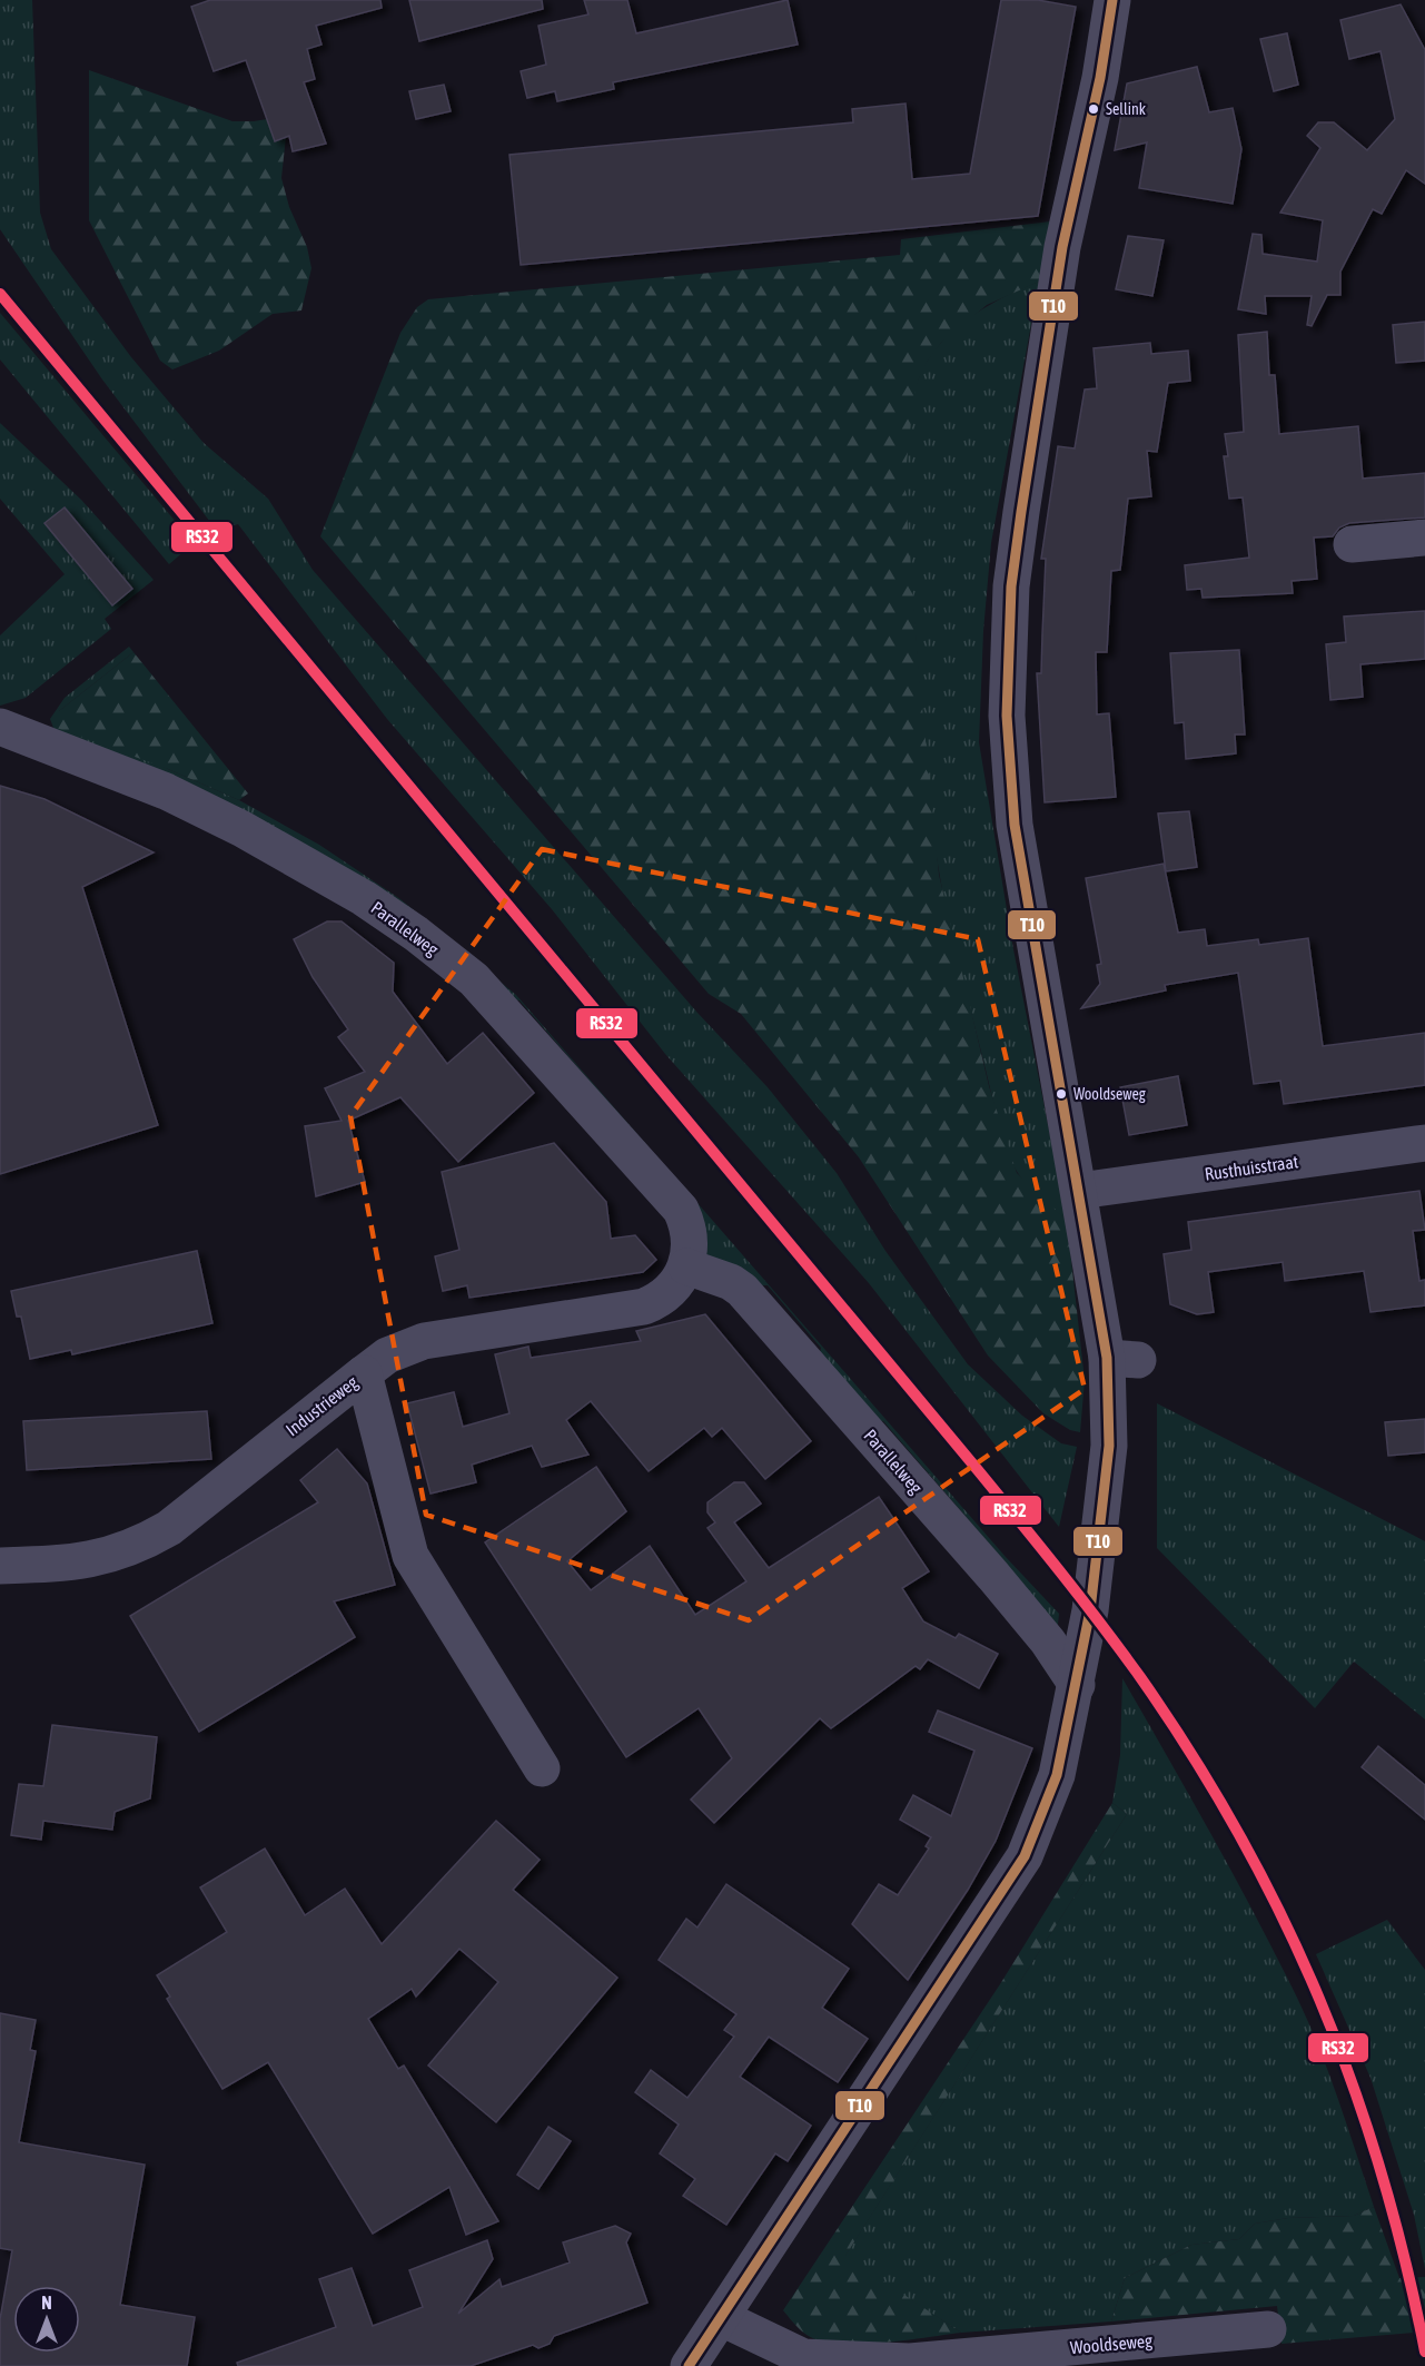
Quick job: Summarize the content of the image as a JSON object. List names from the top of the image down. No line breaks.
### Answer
{"streets":{"street":["Parallelweg","Rusthuisstraat","Industrieweg","Wooldseweg"]},"places":["Sellink","Wooldseweg"],"lines":["transit line T10","transit line RS32"],"north":"top"}
